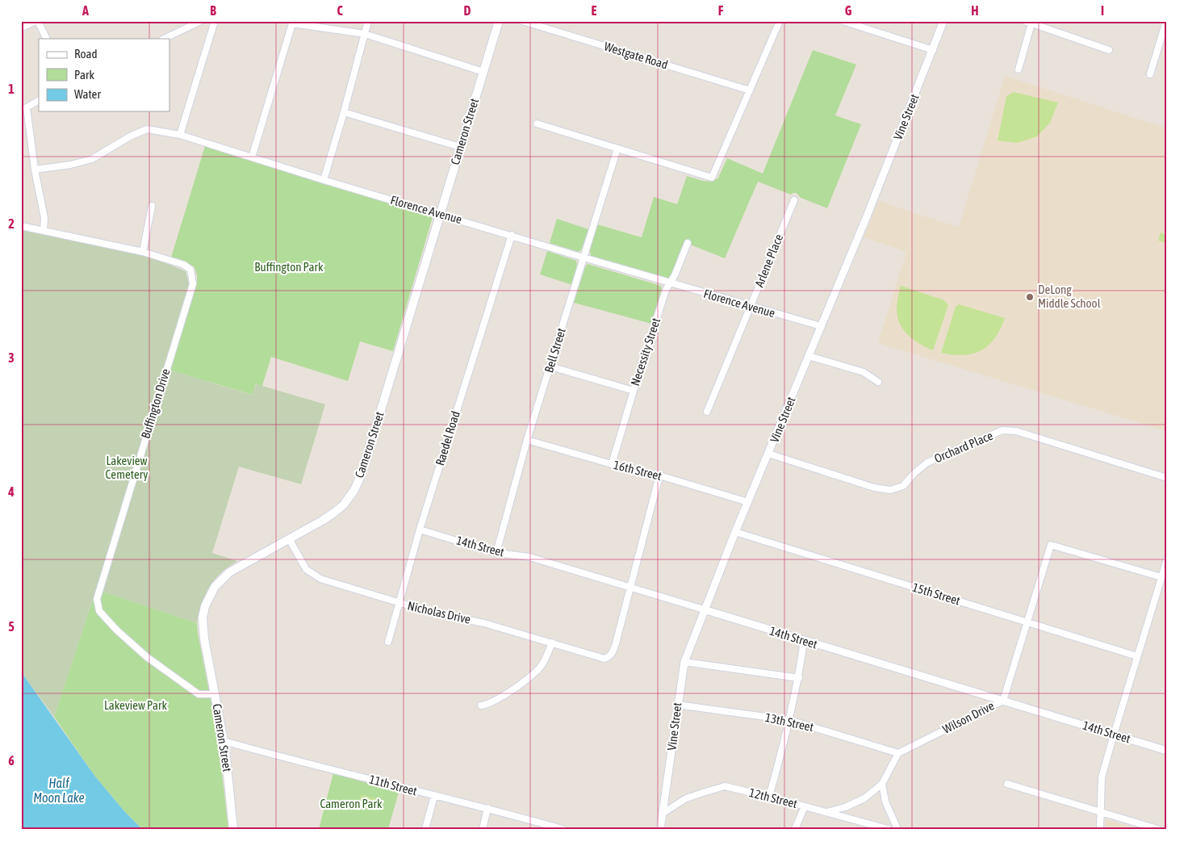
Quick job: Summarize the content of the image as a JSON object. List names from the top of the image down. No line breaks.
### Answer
{"streets":{"main road":["Cameron Street"],"street":["Westgate Road","Vine Street","Florence Avenue","Arlene Place","Bell Street","Necessity Street","Buffington Drive","Raedel Road","Orchard Place","16th Street","14th Street","15th Street","Nicholas Drive","Wilson Drive","13th Street","11th Street","12th Street"]},"crossings":[["Vine Street","Florence Avenue"],["Vine Street","Orchard Place"],["Vine Street","16th Street"],["Vine Street","14th Street"],["Vine Street","15th Street"],["Vine Street","13th Street"],["Vine Street","12th Street"],["Cameron Street","Florence Avenue"],["Cameron Street","Buffington Drive"],["Cameron Street","Nicholas Drive"],["Cameron Street","11th Street"],["Florence Avenue","Arlene Place"],["Florence Avenue","Bell Street"],["Florence Avenue","Necessity Street"],["Florence Avenue","Raedel Road"],["Bell Street","16th Street"],["Bell Street","14th Street"],["Necessity Street","16th Street"],["Raedel Road","14th Street"],["Raedel Road","Nicholas Drive"],["14th Street","Nicholas Drive"],["14th Street","Wilson Drive"],["15th Street","Wilson Drive"],["Wilson Drive","13th Street"]],"water":["Half Moon Lake"],"parks":["Buffington Park","Lakeview Cemetery","Lakeview Park","Cameron Park"],"places":["DeLong Middle School"],"legend":["Road","Park","Water"],"grid":{"columns":["A","B","C","D","E","F","G","H","I"],"rows":["1","2","3","4","5","6"]}}
